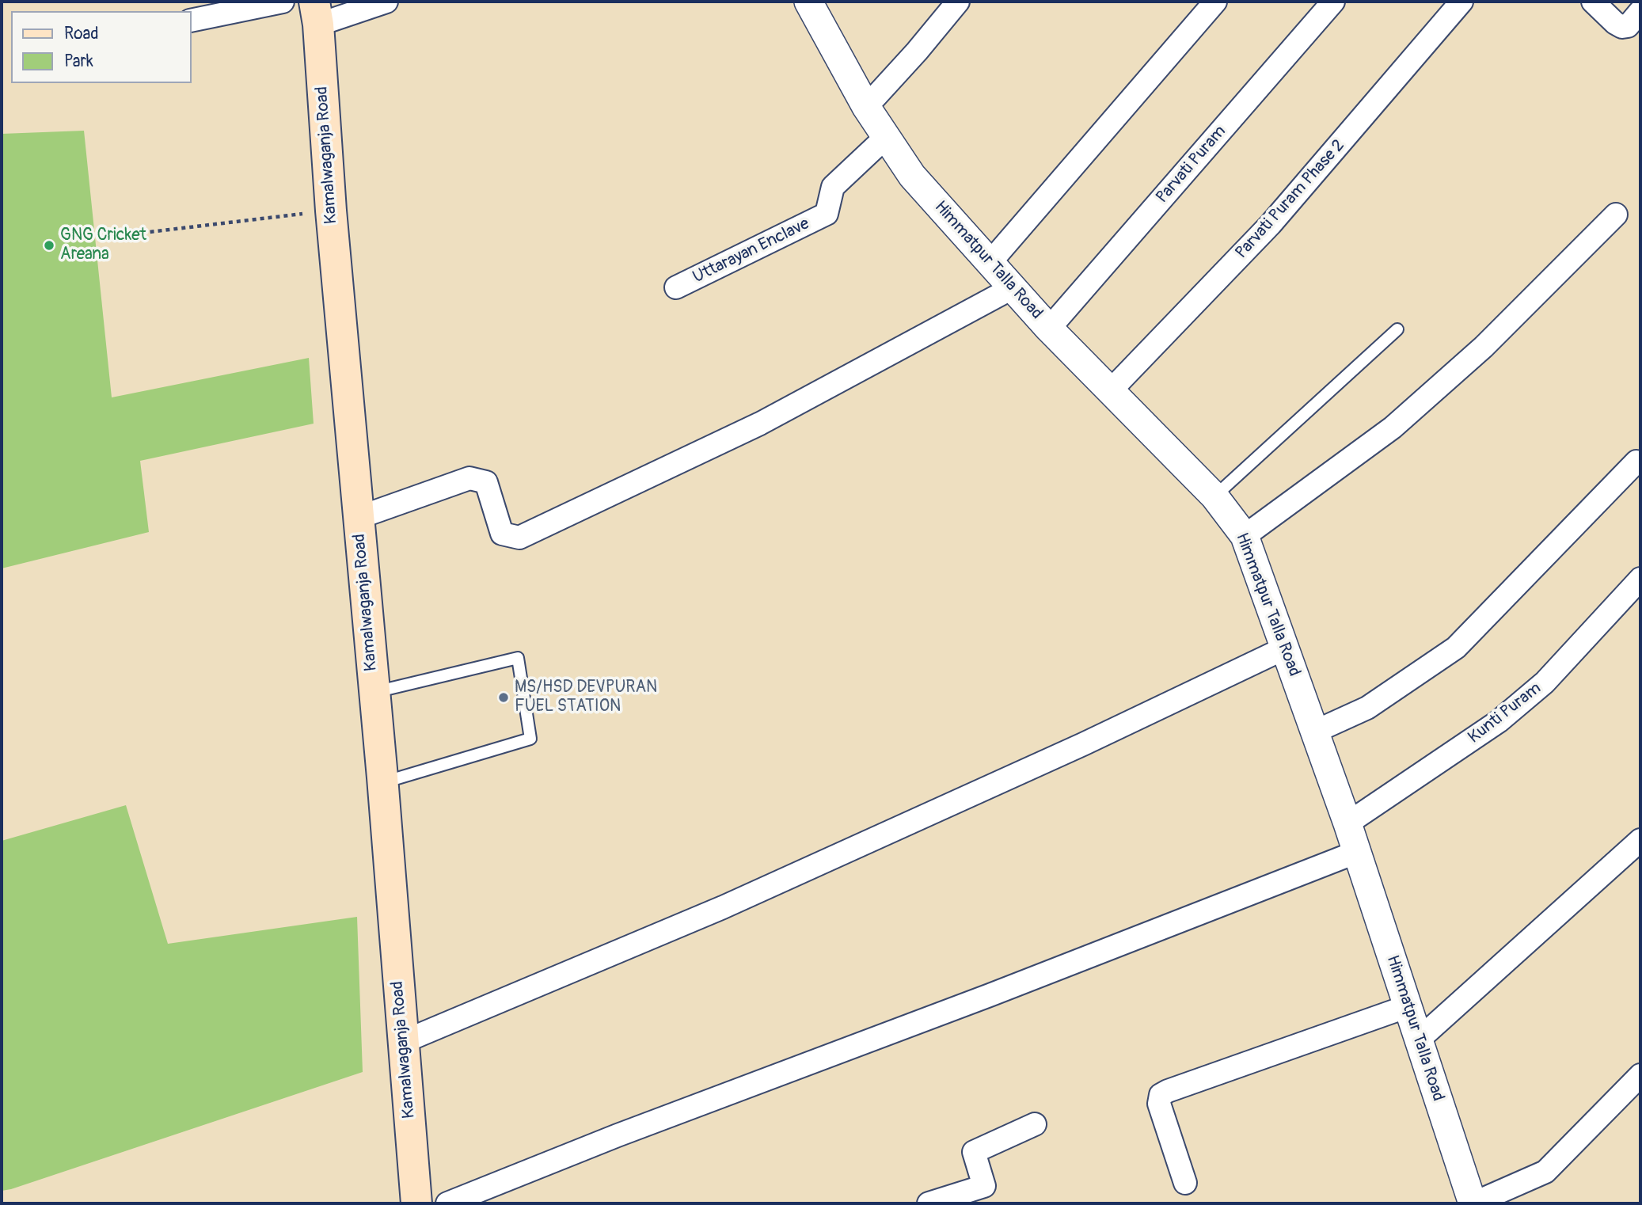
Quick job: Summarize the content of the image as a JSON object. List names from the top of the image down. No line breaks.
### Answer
{"streets":{"main road":["Kamalwaganja Road"],"street":["Parvati Puram","Parvati Puram Phase 2","Uttarayan Enclave","Himmatpur Talla Road","Kunti Puram"]},"crossings":[["Parvati Puram","Himmatpur Talla Road"],["Parvati Puram Phase 2","Himmatpur Talla Road"],["Uttarayan Enclave","Himmatpur Talla Road"],["Himmatpur Talla Road","Kunti Puram"]],"places":["GNG Cricket Areana","MS/HSD DEVPURAN FUEL STATION"],"legend":["Road","Park"]}
